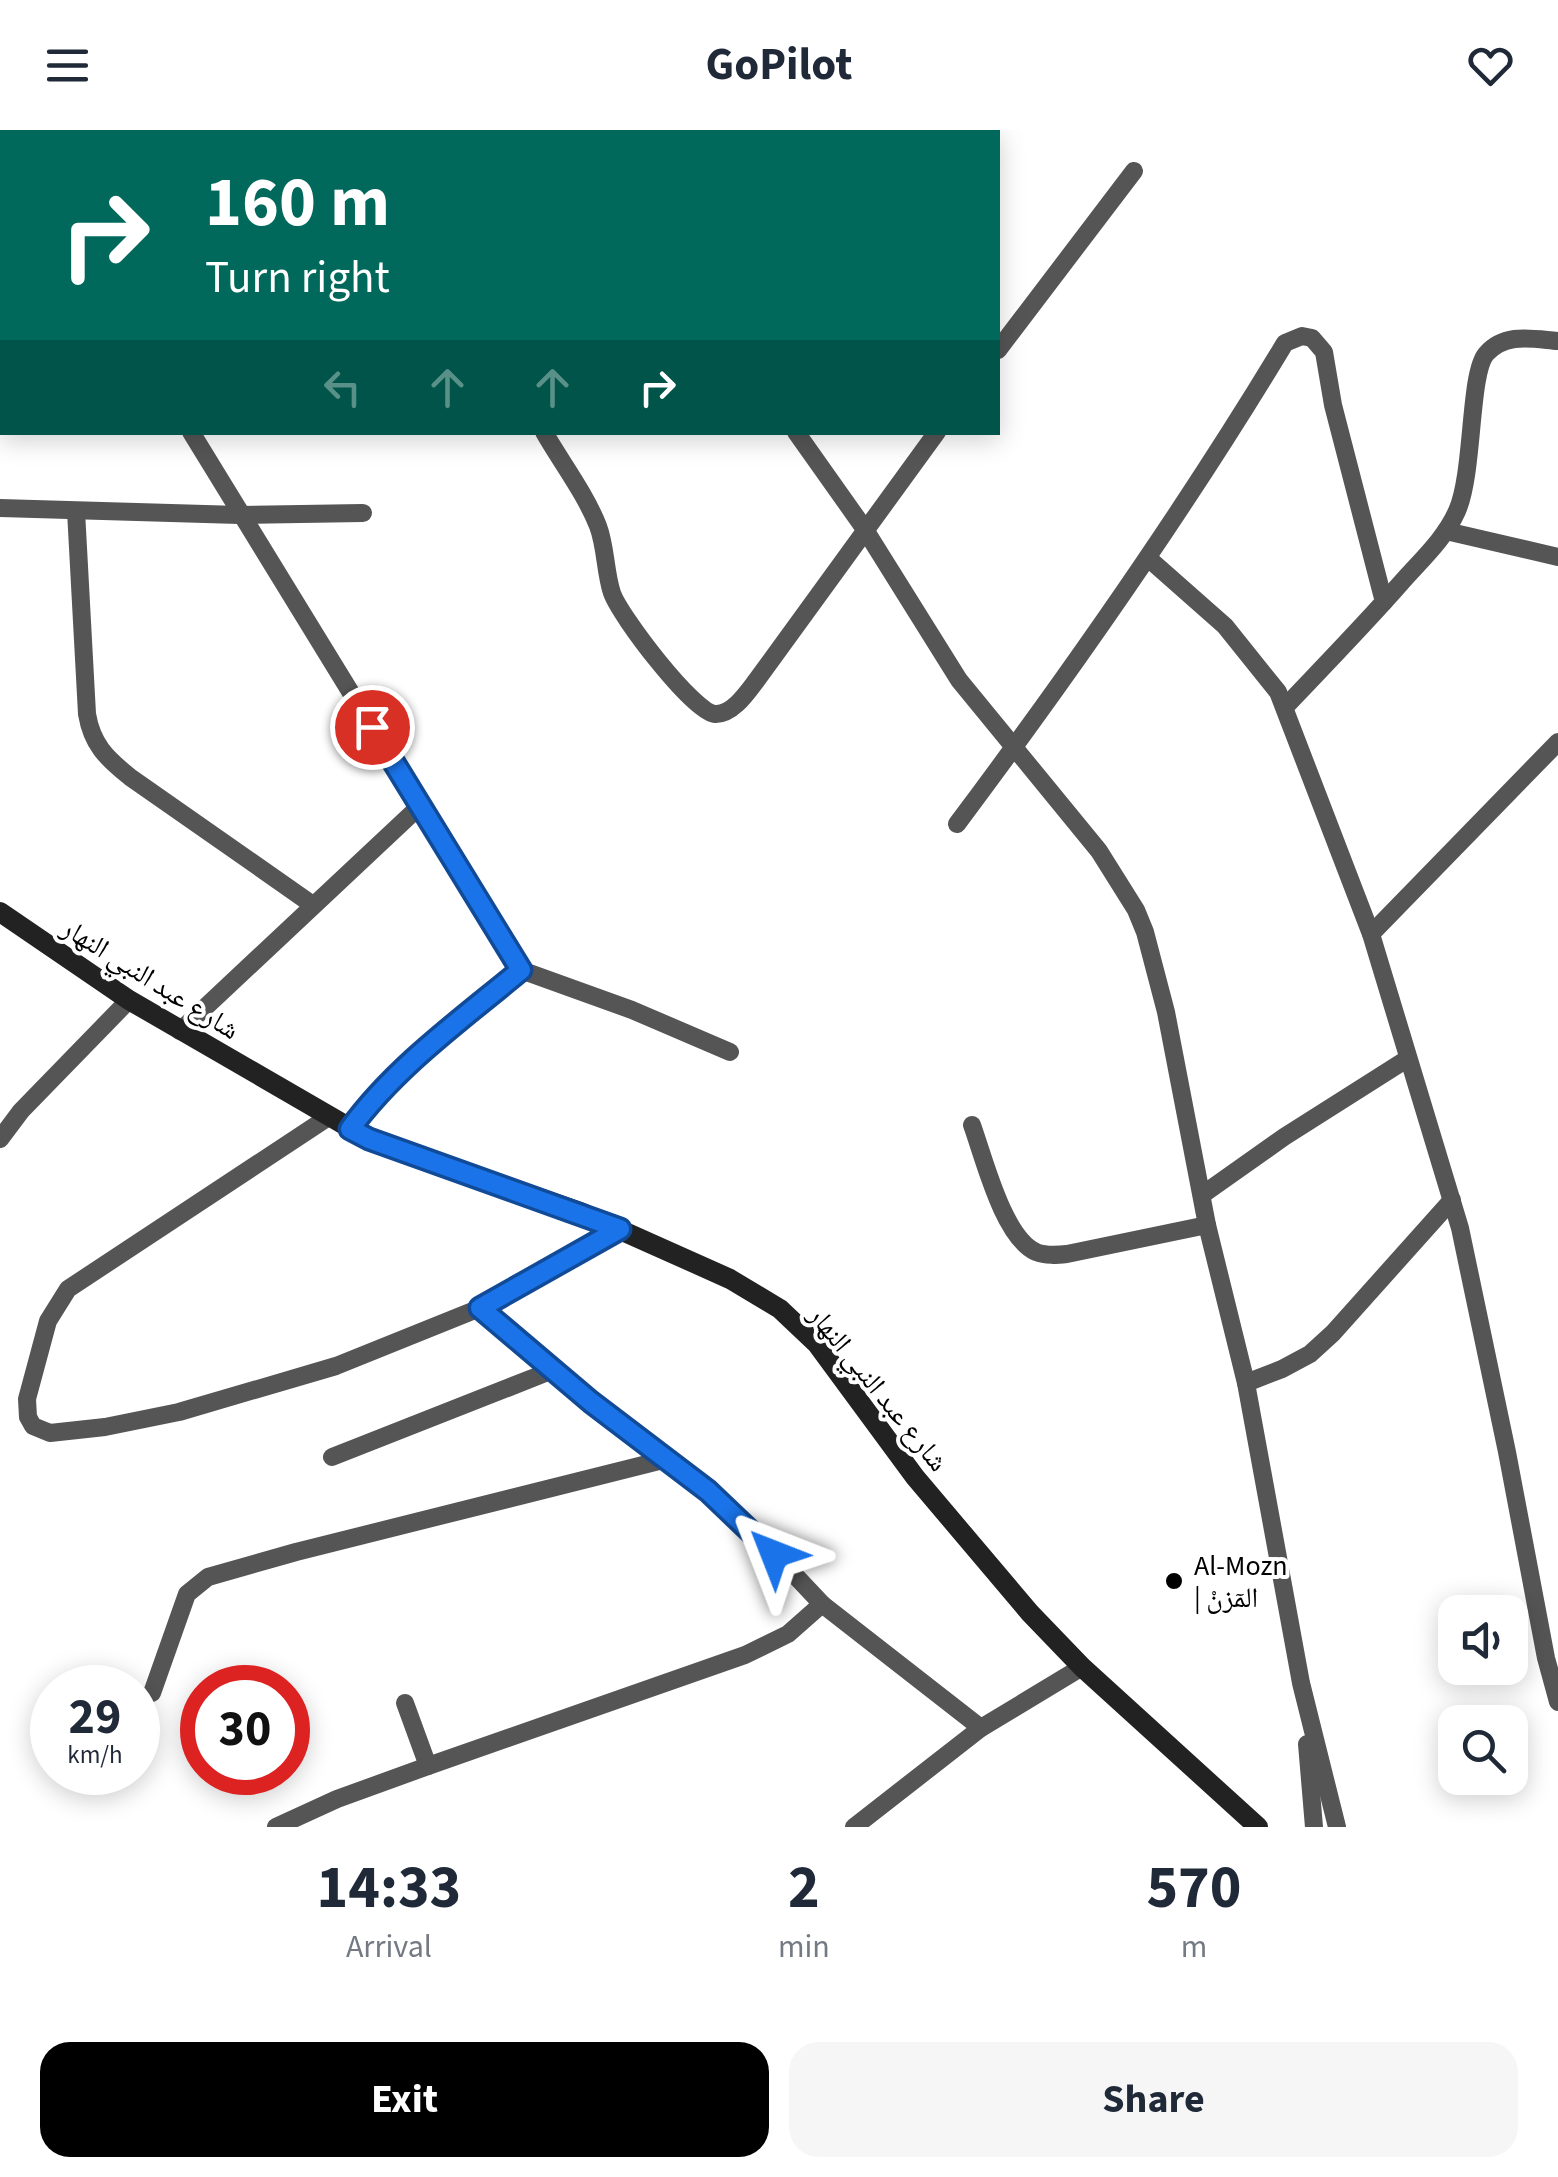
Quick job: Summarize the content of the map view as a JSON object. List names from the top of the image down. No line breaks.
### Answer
{"streets":{"street":["شارع عبد النبي النهار"]},"places":["Al-Mozn | المٓزنْ"],"page":{"header":"GoPilot","turn":["160 m","Turn right"],"speed":"29 km/h","limit":"30","eta":["14:33","Arrival","2","min","570","m"],"buttons":["Exit","Share"]}}
